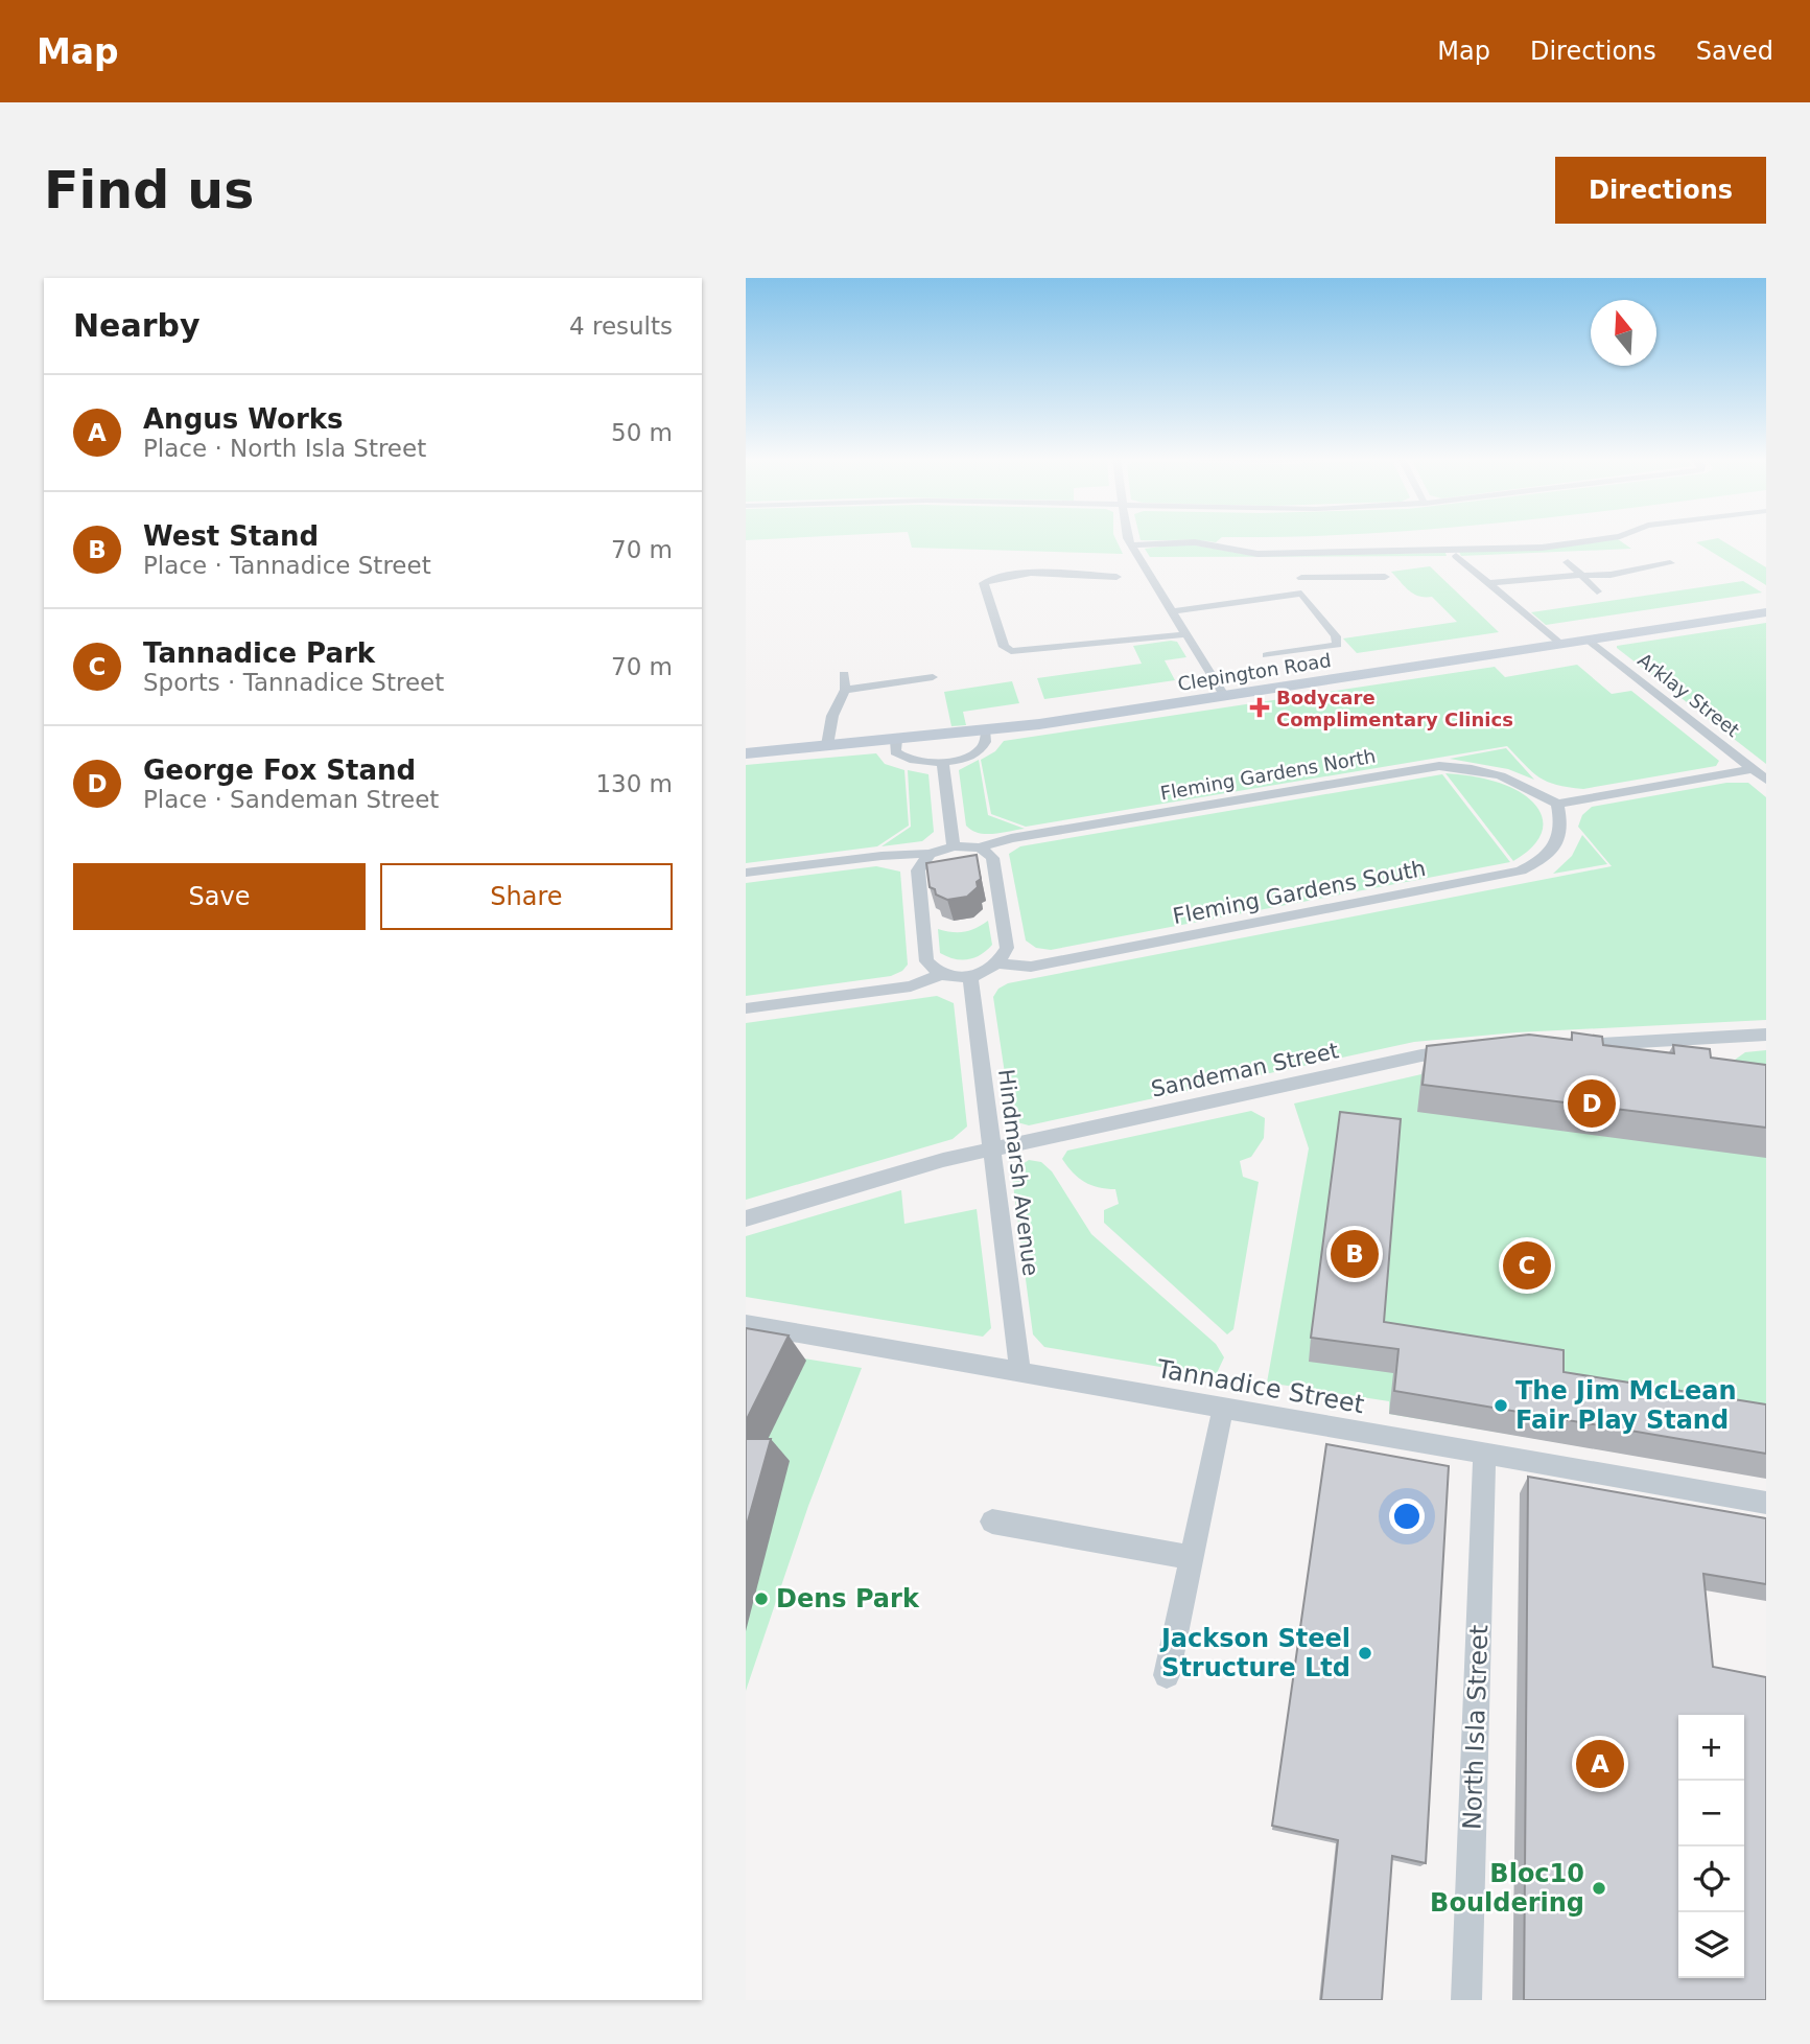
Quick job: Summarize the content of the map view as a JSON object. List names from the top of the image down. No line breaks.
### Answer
{"streets":{"street":["Clepington Road","Arklay Street","Fleming Gardens North","Fleming Gardens South","Sandeman Street","Hindmarsh Avenue","Tannadice Street","North Isla Street"]},"crossings":[["Clepington Road","Arklay Street"],["Fleming Gardens North","Fleming Gardens South"],["Fleming Gardens North","Hindmarsh Avenue"],["Fleming Gardens South","Hindmarsh Avenue"],["Sandeman Street","Hindmarsh Avenue"],["Hindmarsh Avenue","Tannadice Street"],["Tannadice Street","North Isla Street"]],"places":{"health":["Bodycare Complimentary Clinics"],"other":["The Jim McLean Fair Play Stand","Dens Park","Jackson Steel Structure Ltd","Bloc10 Bouldering"]},"north":"top","page":{"header":"Map","nav":["Map","Directions","Saved"],"buttons":["Directions",["Save","Share"]],"title":"Find us","heading":["Nearby","4 results"],"list":[{"mark":"A","name":"Angus Works","note":"Place · North Isla Street","value":"50 m"},{"mark":"B","name":"West Stand","note":"Place · Tannadice Street","value":"70 m"},{"mark":"C","name":"Tannadice Park","note":"Sports · Tannadice Street","value":"70 m"},{"mark":"D","name":"George Fox Stand","note":"Place · Sandeman Street","value":"130 m"}],"pins":["D","B","C","A"],"map_buttons":["+","−"]}}
